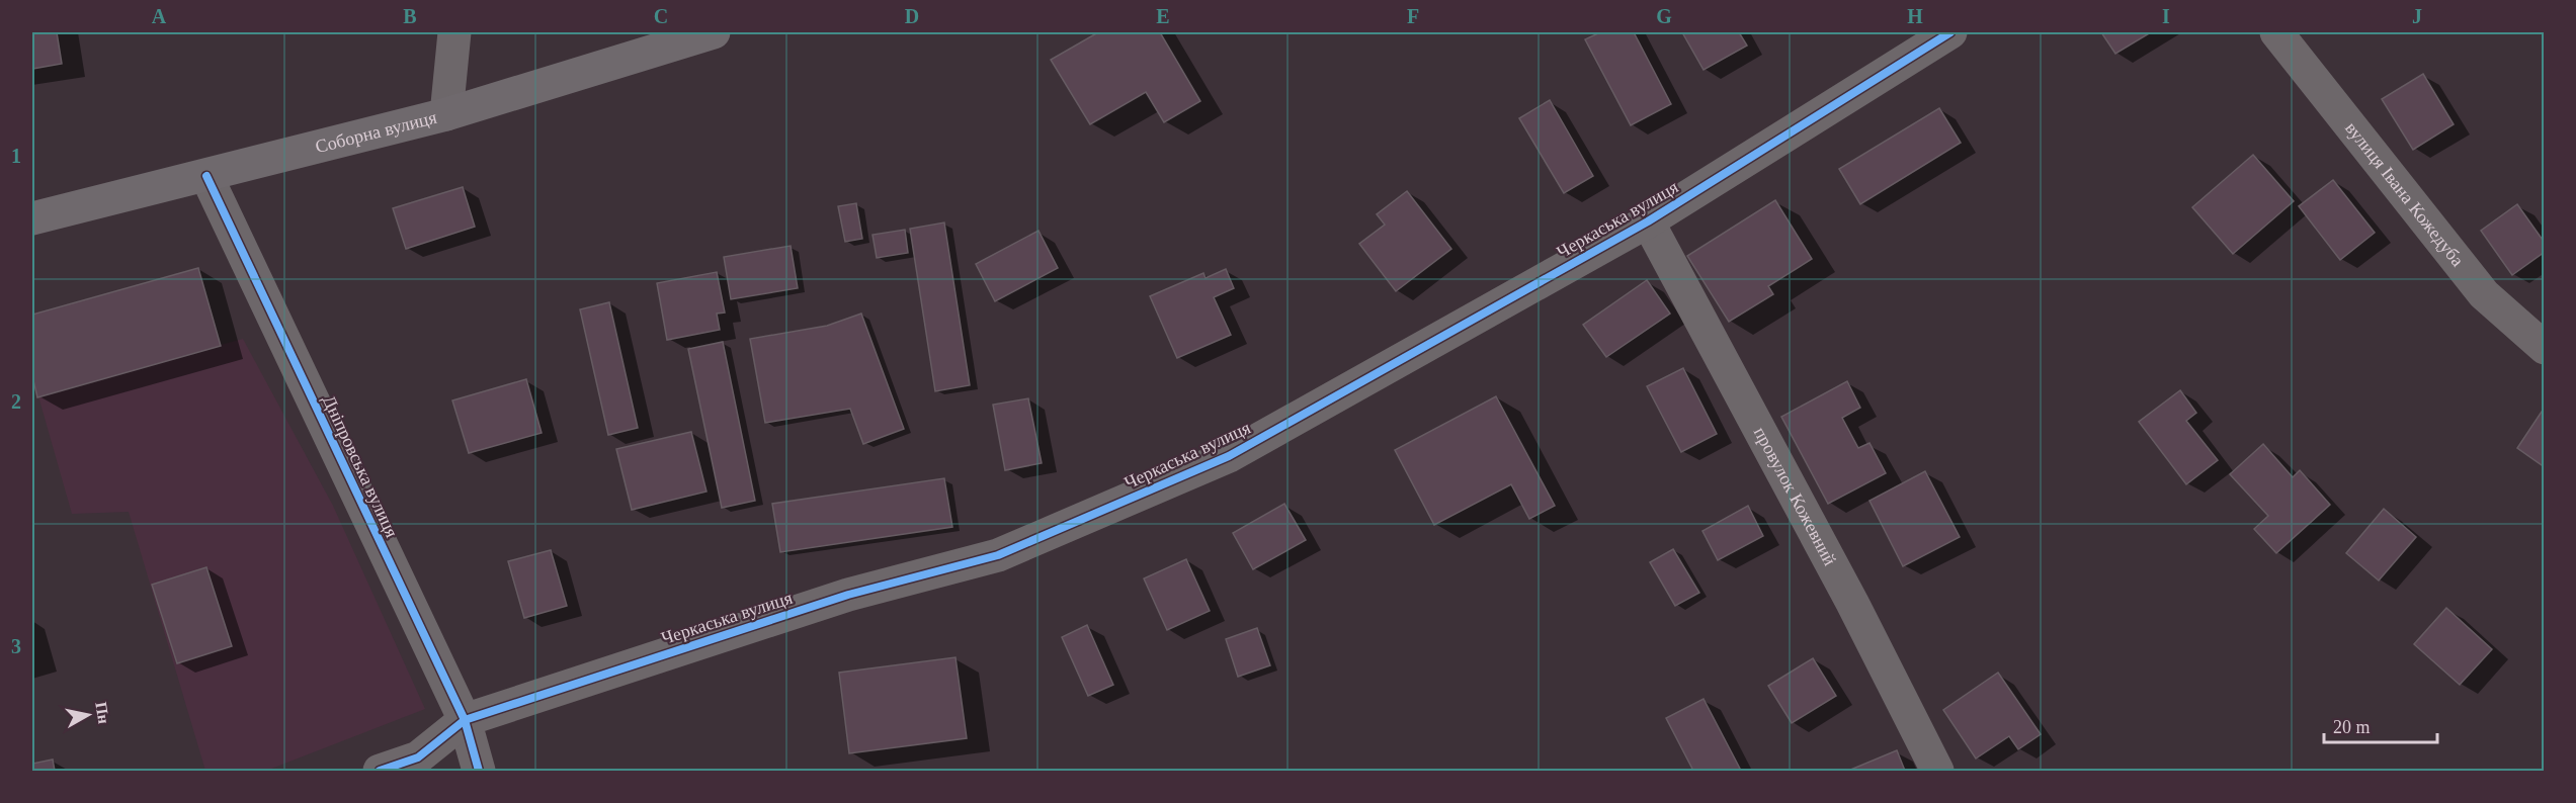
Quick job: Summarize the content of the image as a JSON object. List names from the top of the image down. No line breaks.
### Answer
{"streets":{"main road":["Соборна вулиця"],"street":["вулиця Івана Кожедуба","Черкаська вулиця","Дніпровська вулиця","провулок Кожевний"]},"crossings":[["Соборна вулиця","Дніпровська вулиця"],["Черкаська вулиця","Дніпровська вулиця"],["Черкаська вулиця","провулок Кожевний"]],"scale_bar":"20 m","north":"right","grid":{"columns":["A","B","C","D","E","F","G","H","I","J"],"rows":["1","2","3"]}}
